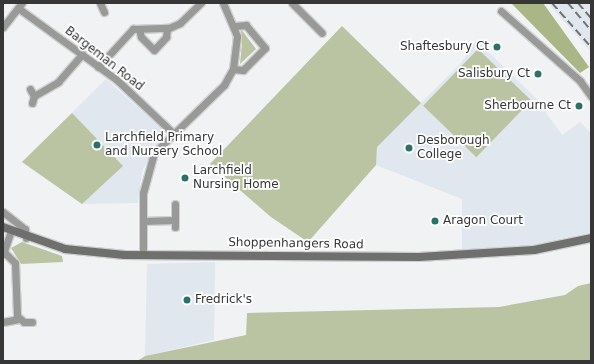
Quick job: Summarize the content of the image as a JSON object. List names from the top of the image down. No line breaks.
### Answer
{"streets":{"street":["Bargeman Road","Shoppenhangers Road"]},"places":["Shaftesbury Ct","Salisbury Ct","Sherbourne Ct","Larchfield Primary and Nursery School","Desborough College","Larchfield Nursing Home","Aragon Court","Fredrick's"]}
